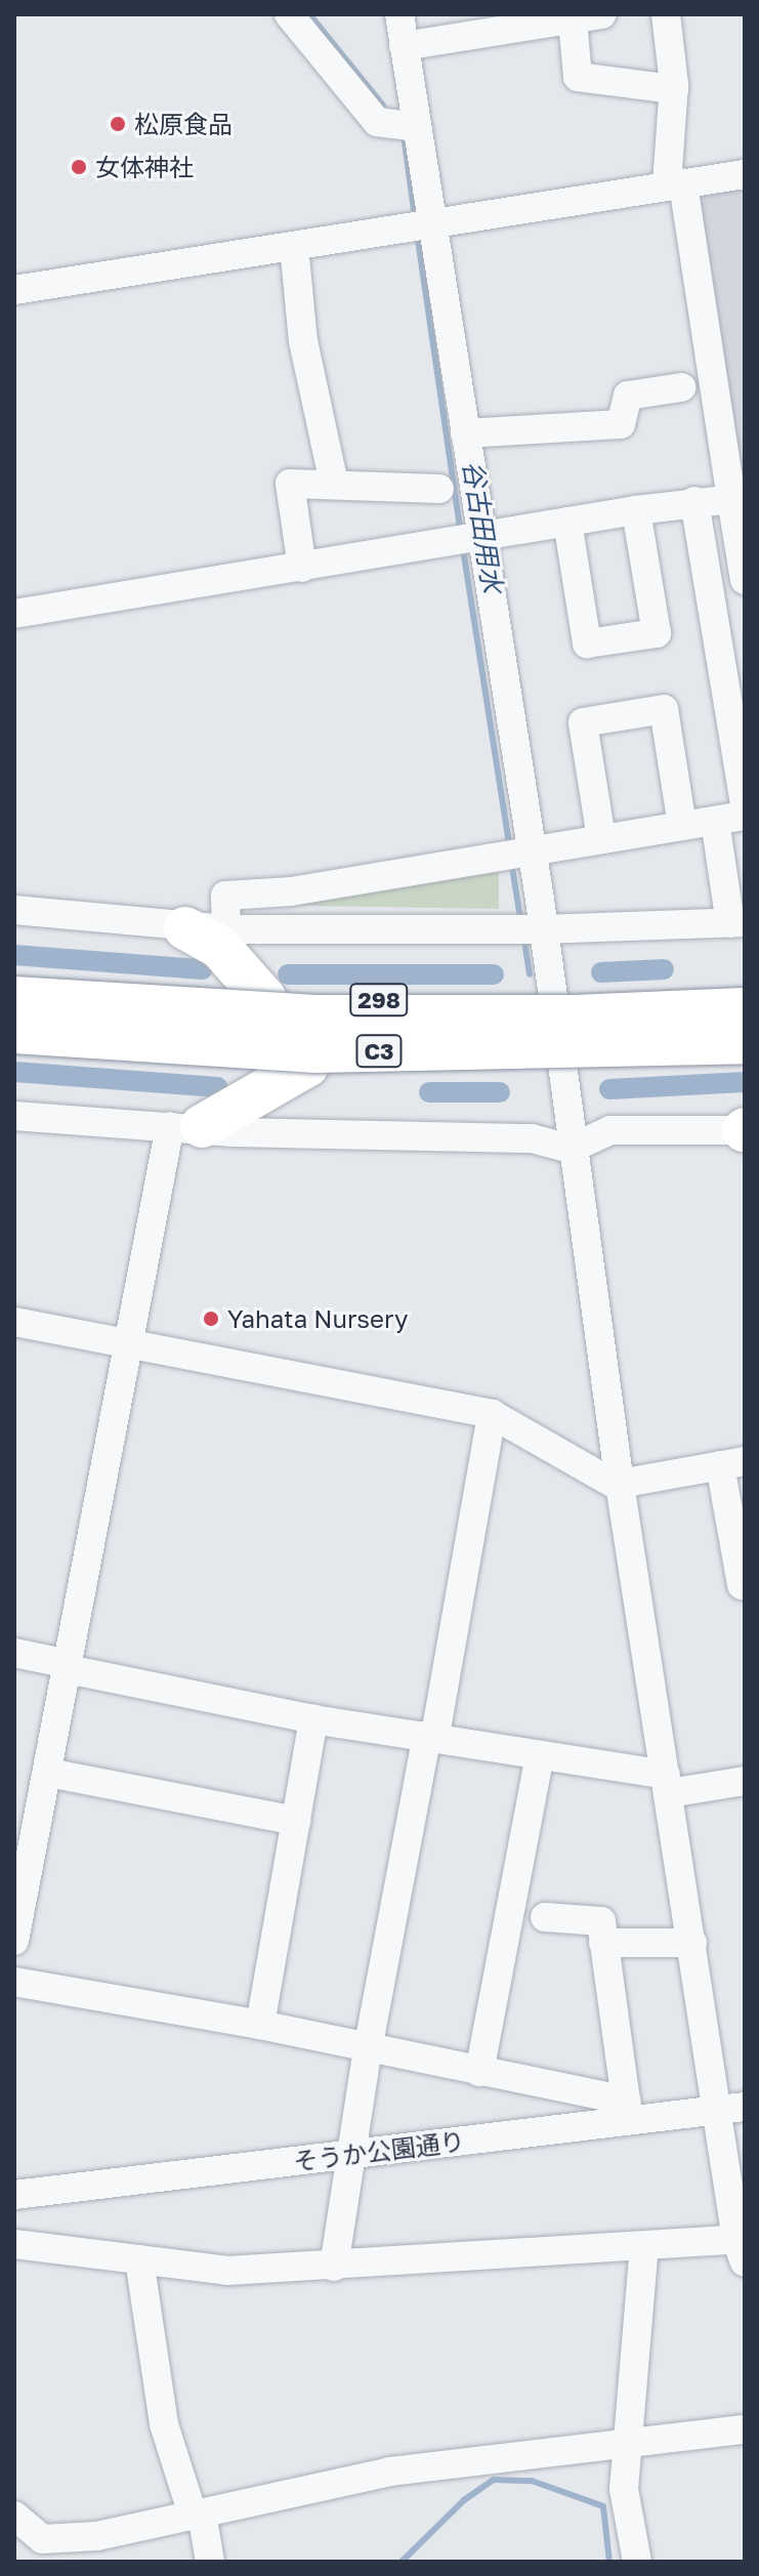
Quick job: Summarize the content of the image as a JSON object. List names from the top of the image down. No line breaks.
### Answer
{"streets":{"highway":["298","C3"],"street":["そうか公園通り"]},"crossings":[["298","C3"]],"water":["谷古田用水"],"places":["松原食品","女体神社","Yahata Nursery"]}
